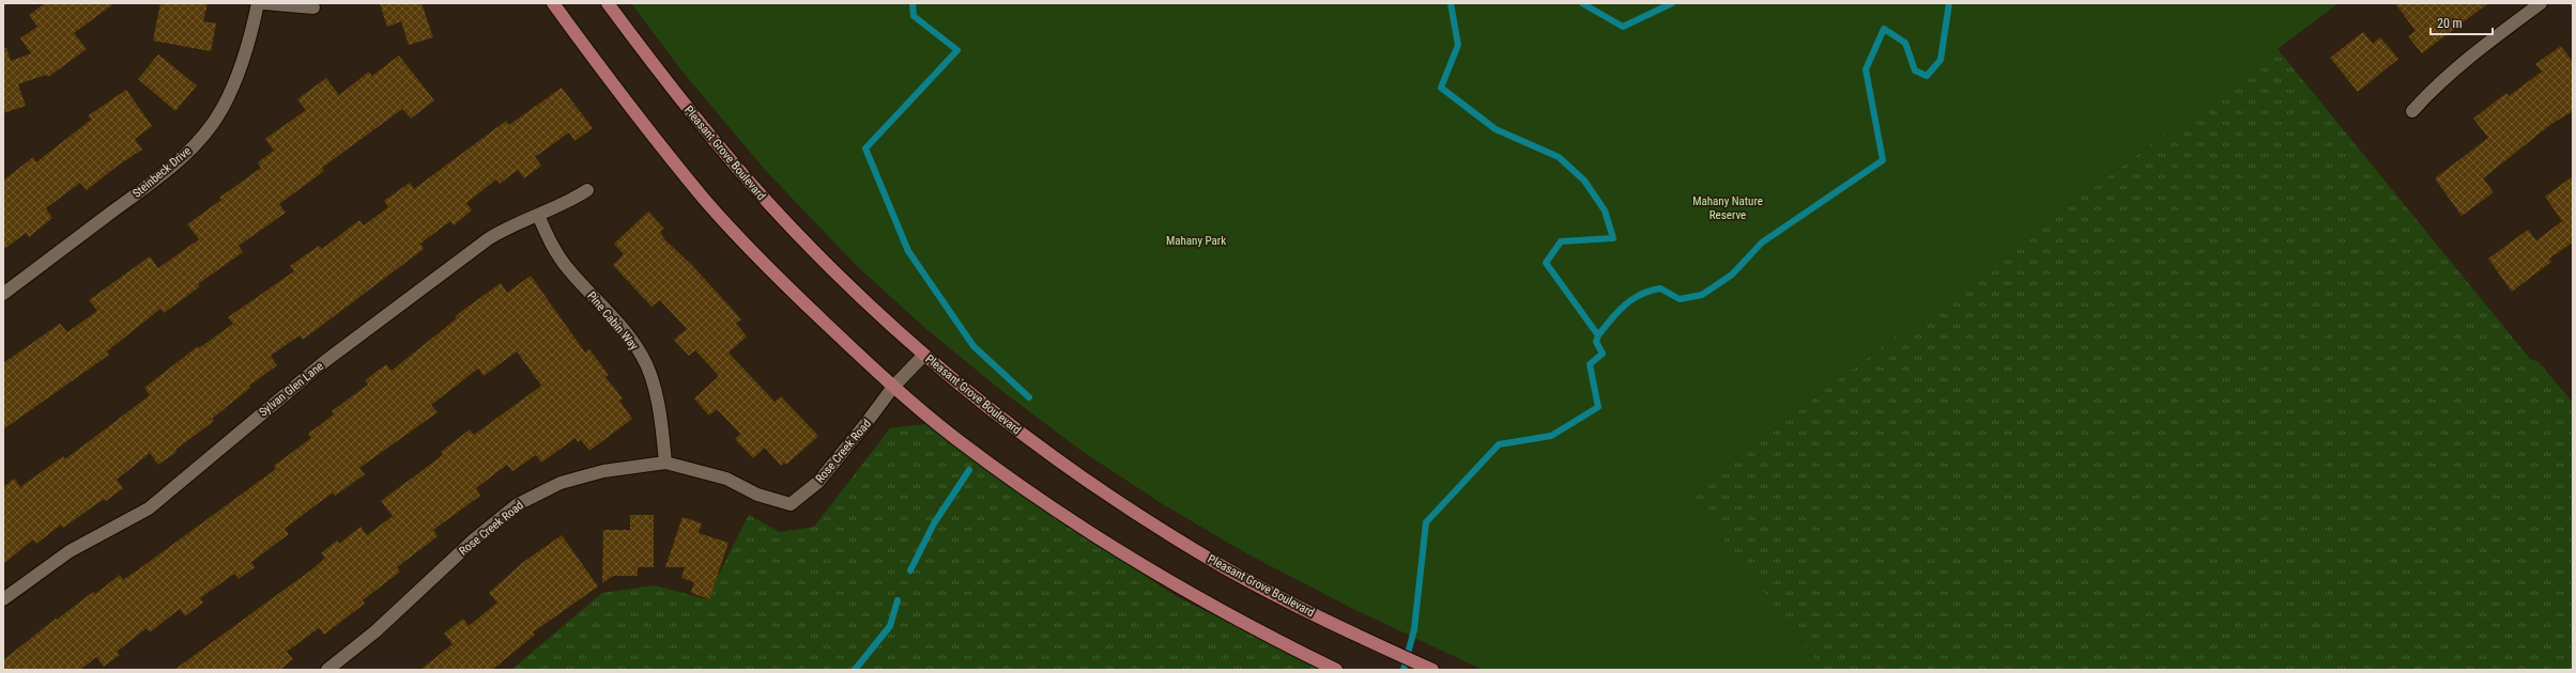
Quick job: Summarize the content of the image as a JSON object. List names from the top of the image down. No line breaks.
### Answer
{"streets":{"main road":["Pleasant Grove Boulevard"],"street":["Steinbeck Drive","Pine Cabin Way","Sylvan Glen Lane","Rose Creek Road"]},"crossings":[["Pleasant Grove Boulevard","Rose Creek Road"],["Pine Cabin Way","Sylvan Glen Lane"],["Pine Cabin Way","Rose Creek Road"]],"parks":["Mahany Nature Reserve","Mahany Park"],"scale_bar":"20 m"}
